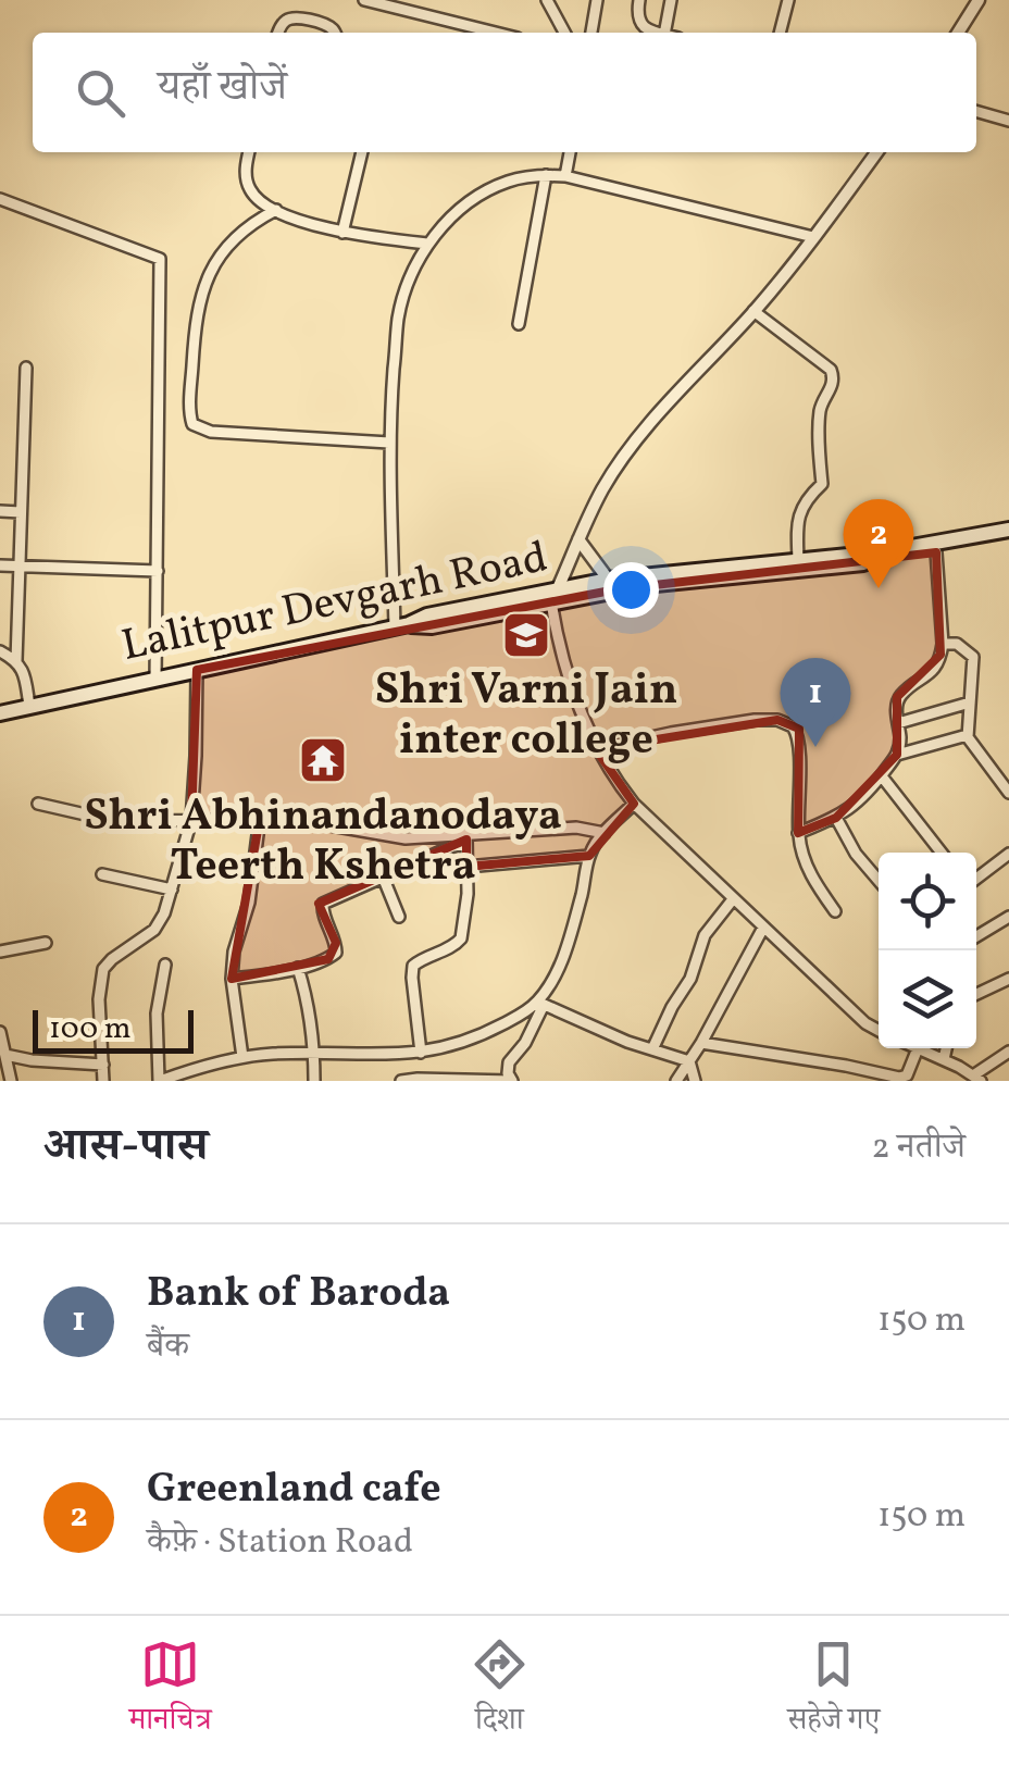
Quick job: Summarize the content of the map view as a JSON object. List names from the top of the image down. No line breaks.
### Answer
{"streets":{"main road":["Lalitpur Devgarh Road"]},"places":{"school or university":["Shri Varni Jain inter college"],"temple":["Shri Abhinandanodaya Teerth Kshetra"]},"scale_bar":"100 m","page":{"search":"यहाँ खोजें","pins":["2","1"],"scale":"100 m","heading":["आस-पास","2 नतीजे"],"list":[{"mark":"1","name":"Bank of Baroda","note":"बैंक","value":"150 m"},{"mark":"2","name":"Greenland cafe","note":"कैफ़े · Station Road","value":"150 m"}],"nav":["मानचित्र","दिशा","सहेजे गए"]}}
